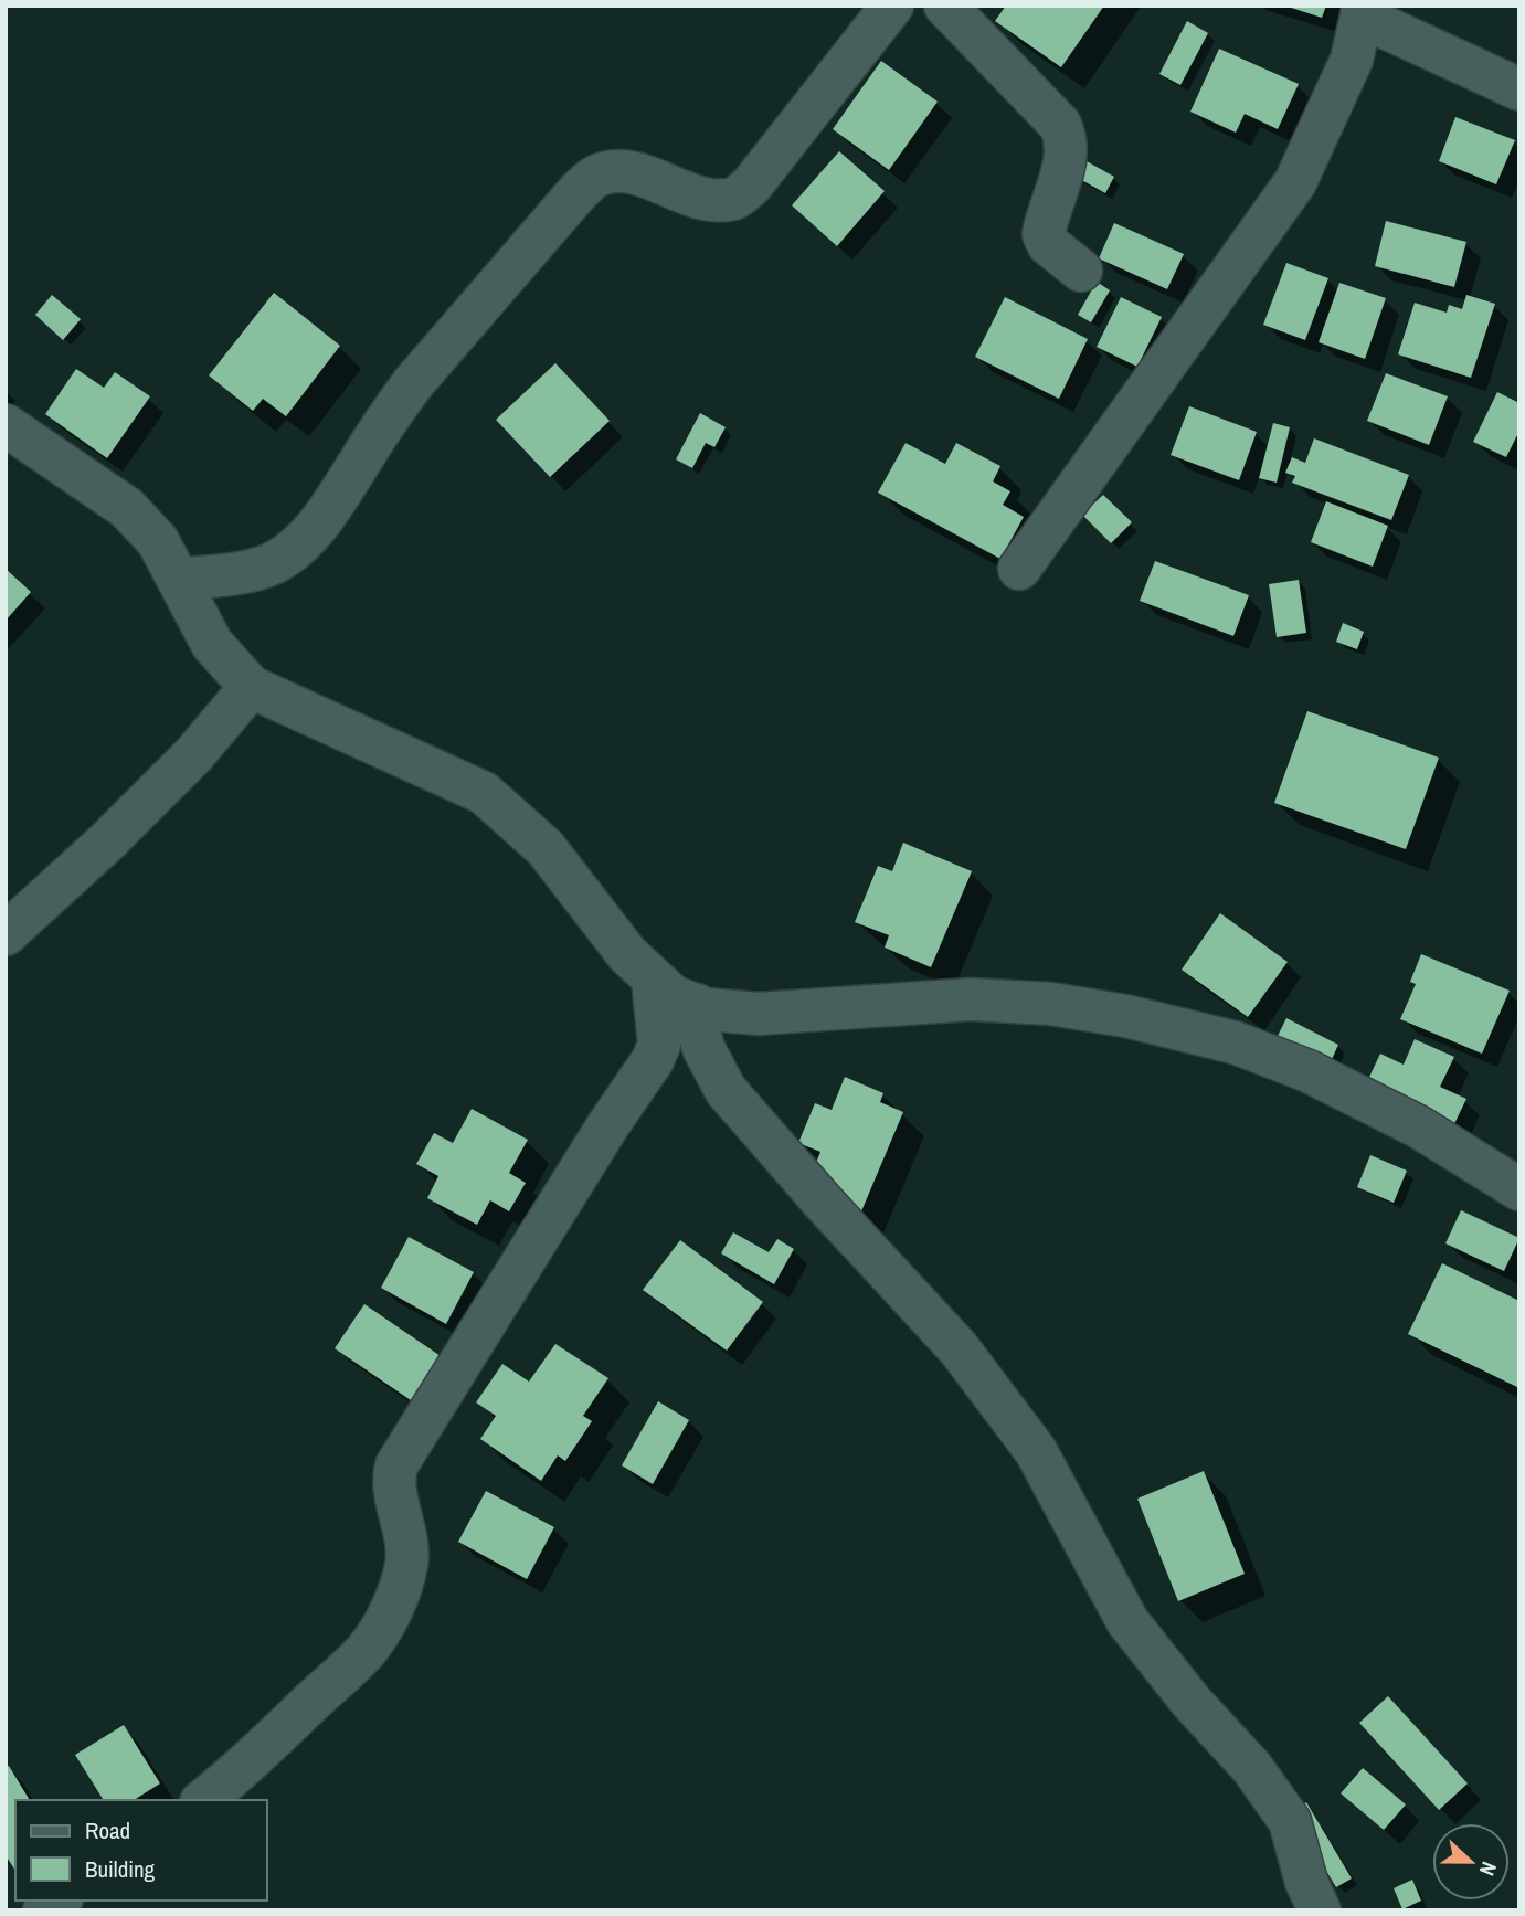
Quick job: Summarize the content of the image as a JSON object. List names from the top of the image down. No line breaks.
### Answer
{"legend":["Road","Building"],"north":"right"}
